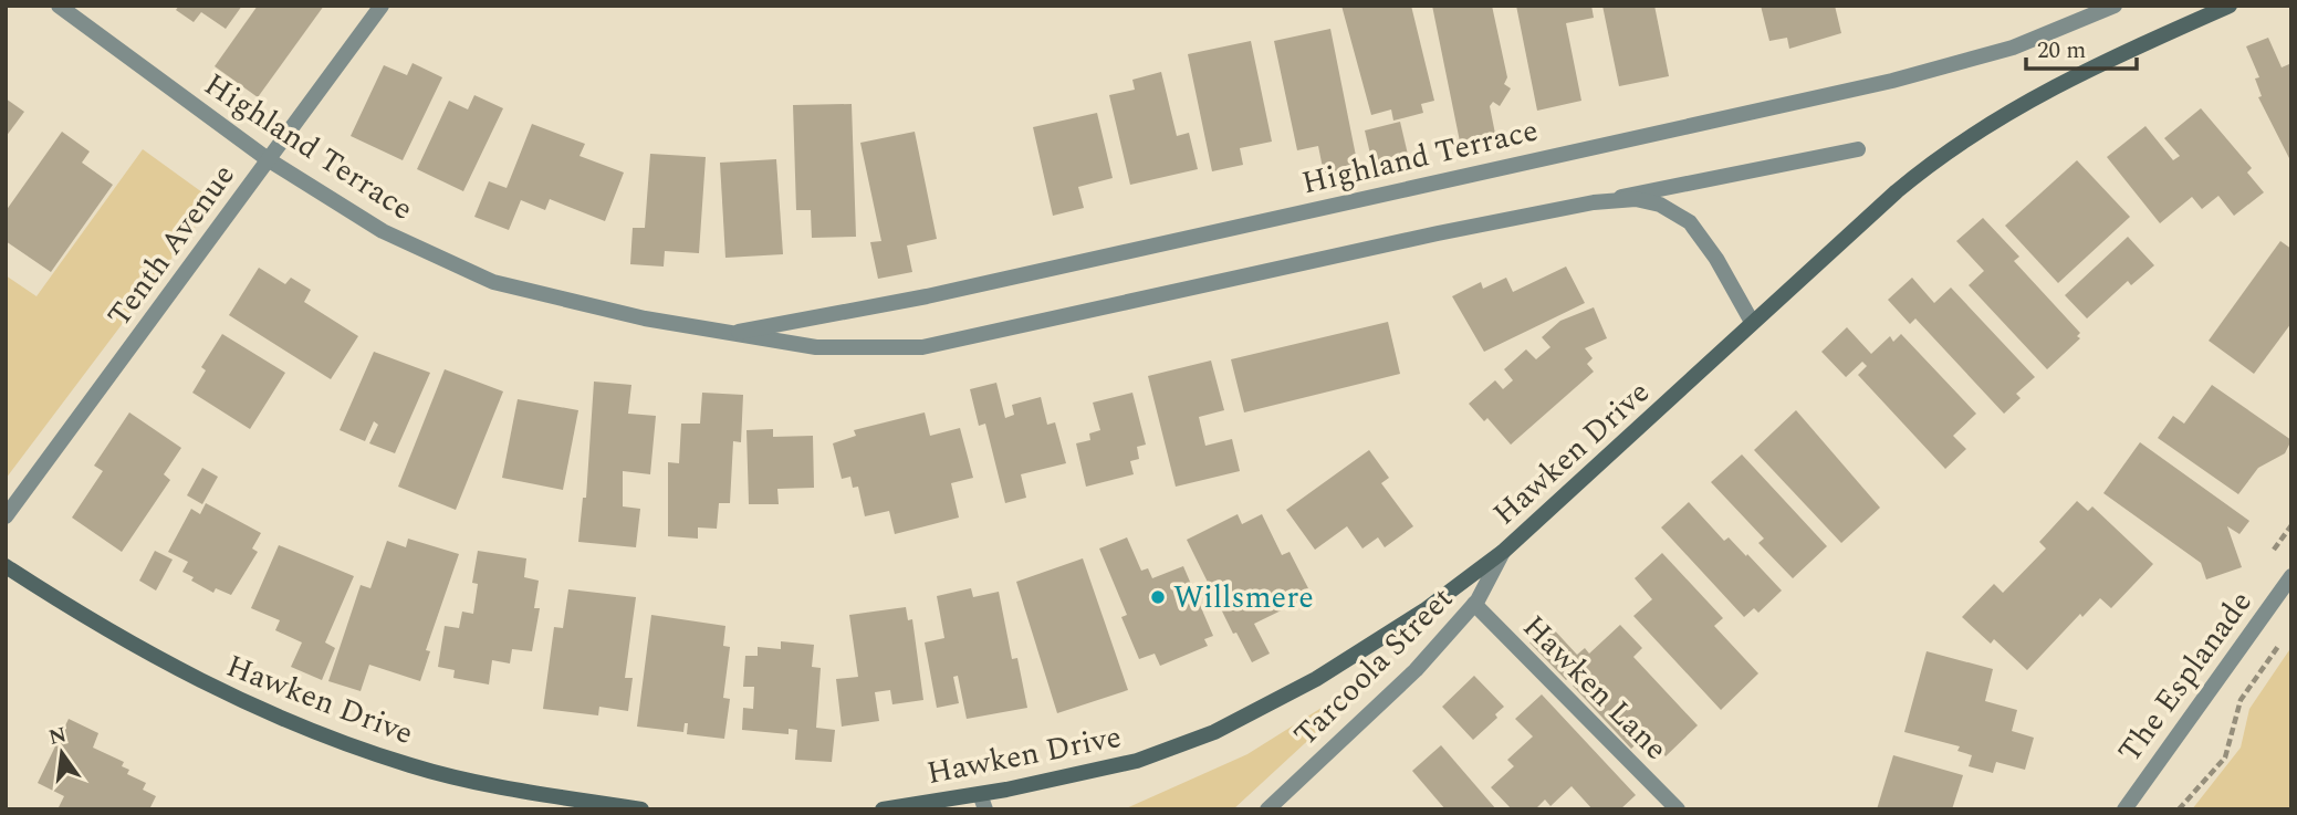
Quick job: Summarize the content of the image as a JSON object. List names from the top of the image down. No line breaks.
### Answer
{"streets":{"main road":["Hawken Drive"],"street":["Highland Terrace","Tenth Avenue","Tarcoola Street","The Esplanade","Hawken Lane"]},"crossings":[["Highland Terrace","Tenth Avenue"],["Highland Terrace","Hawken Drive"],["Hawken Drive","Tarcoola Street"],["Tarcoola Street","Hawken Lane"]],"places":["Willsmere"],"scale_bar":"20 m","north":"top"}
